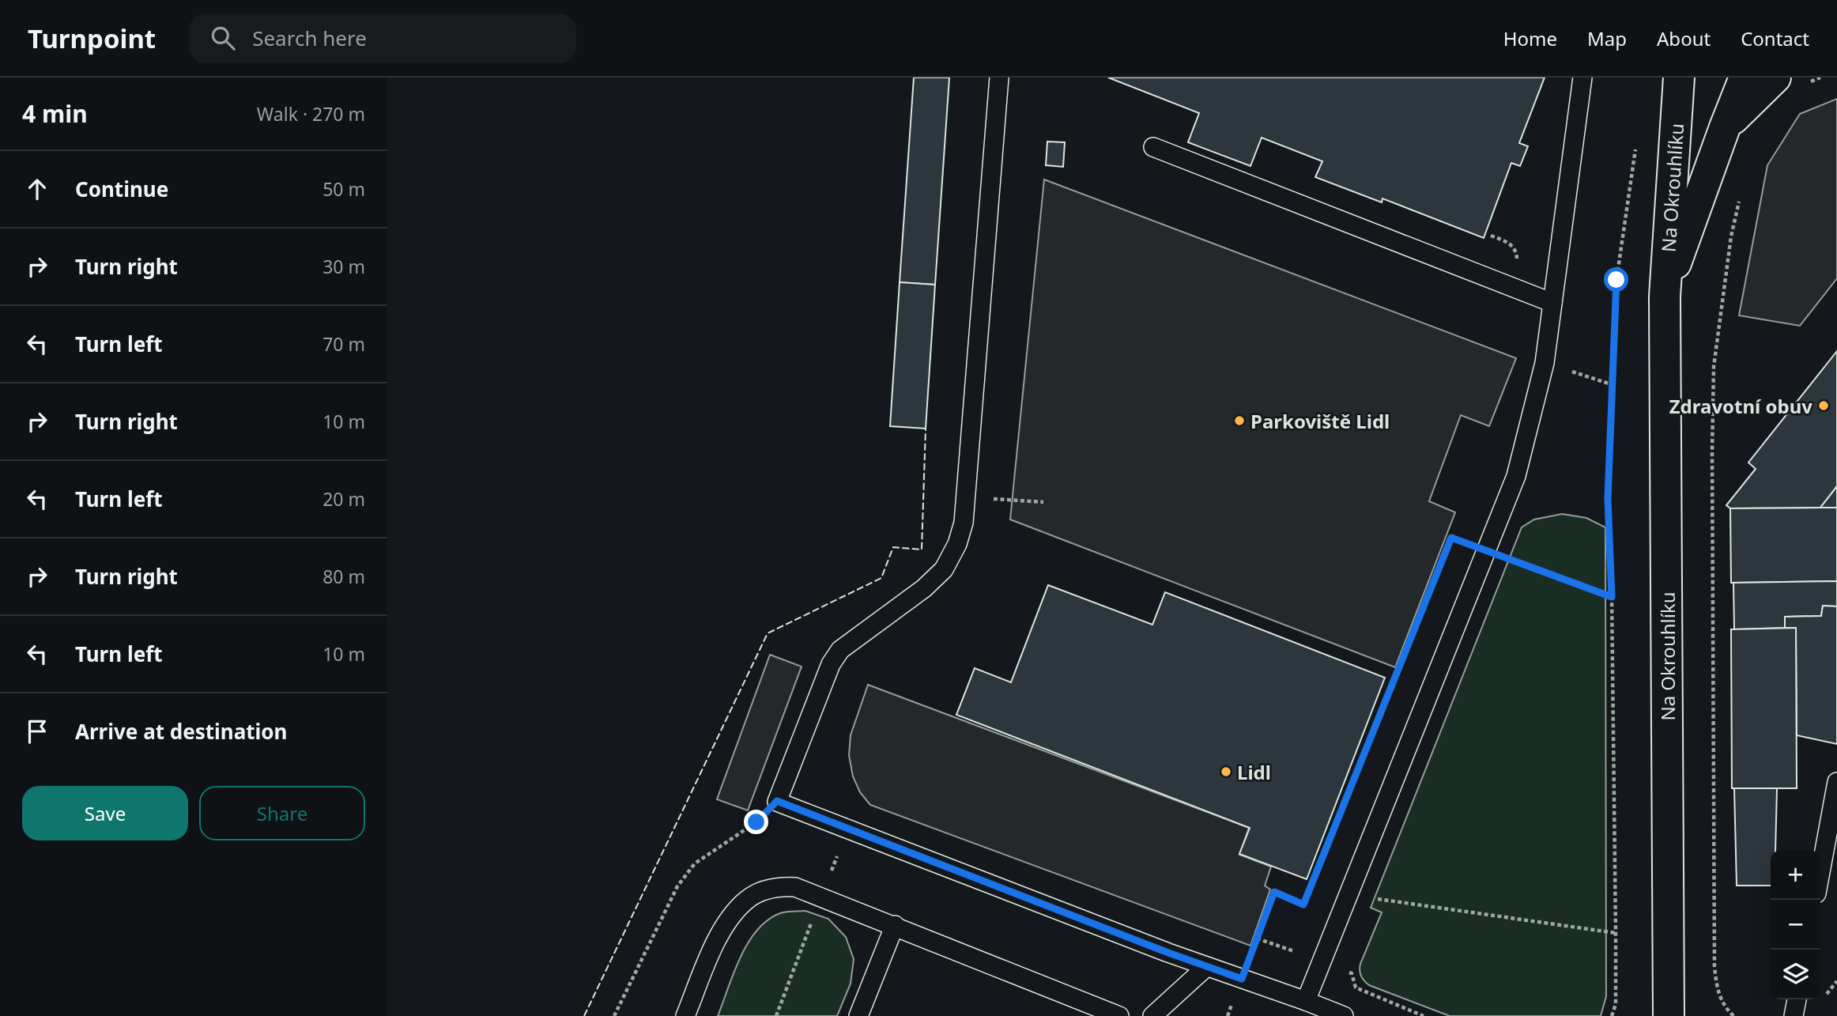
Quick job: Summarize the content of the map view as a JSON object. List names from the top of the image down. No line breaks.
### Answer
{"streets":{"street":["Na Okrouhlíku"]},"places":["Zdravotní obuv","Parkoviště Lidl","Lidl"],"page":{"header":"Turnpoint","search":"Search here","nav":["Home","Map","About","Contact"],"heading":["4 min","Walk · 270 m"],"list":[["Continue","50 m"],["Turn right","30 m"],["Turn left","70 m"],["Turn right","10 m"],["Turn left","20 m"],["Turn right","80 m"],["Turn left","10 m"],"Arrive at destination"],"buttons":["Save","Share"],"map_buttons":["+","−"]}}
